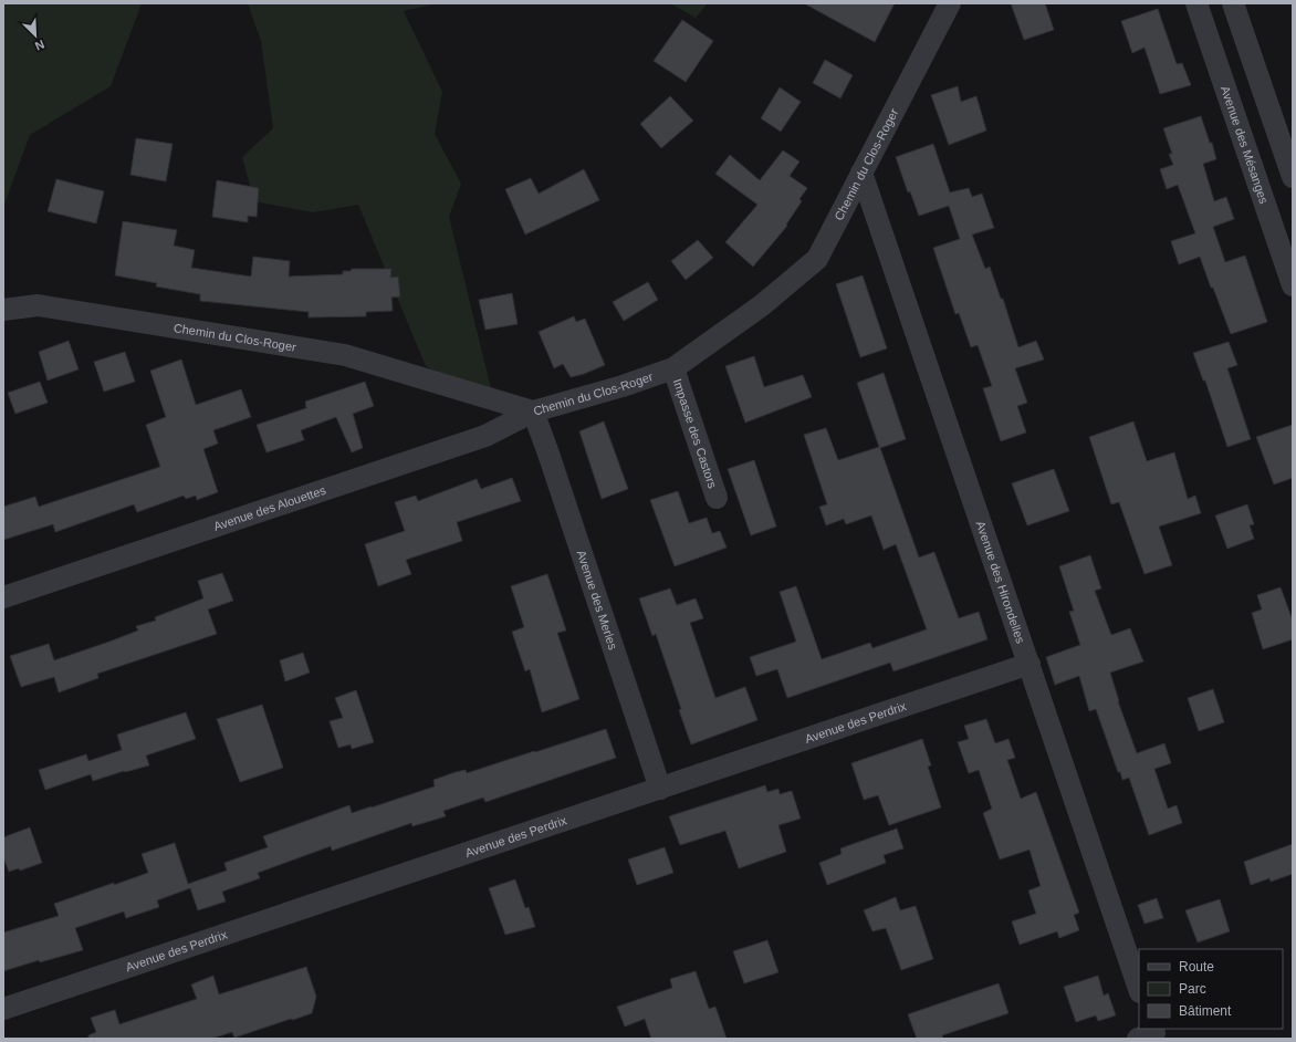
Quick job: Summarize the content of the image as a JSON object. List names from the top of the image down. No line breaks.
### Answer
{"streets":{"street":["Avenue des Mésanges","Chemin du Clos-Roger","Impasse des Castors","Avenue des Alouettes","Avenue des Hirondelles","Avenue des Merles","Avenue des Perdrix"]},"crossings":[["Chemin du Clos-Roger","Impasse des Castors"],["Chemin du Clos-Roger","Avenue des Alouettes"],["Chemin du Clos-Roger","Avenue des Hirondelles"],["Chemin du Clos-Roger","Avenue des Merles"],["Avenue des Alouettes","Avenue des Merles"],["Avenue des Hirondelles","Avenue des Perdrix"],["Avenue des Merles","Avenue des Perdrix"]],"legend":["Route","Parc","Bâtiment"],"north":"bottom right"}
